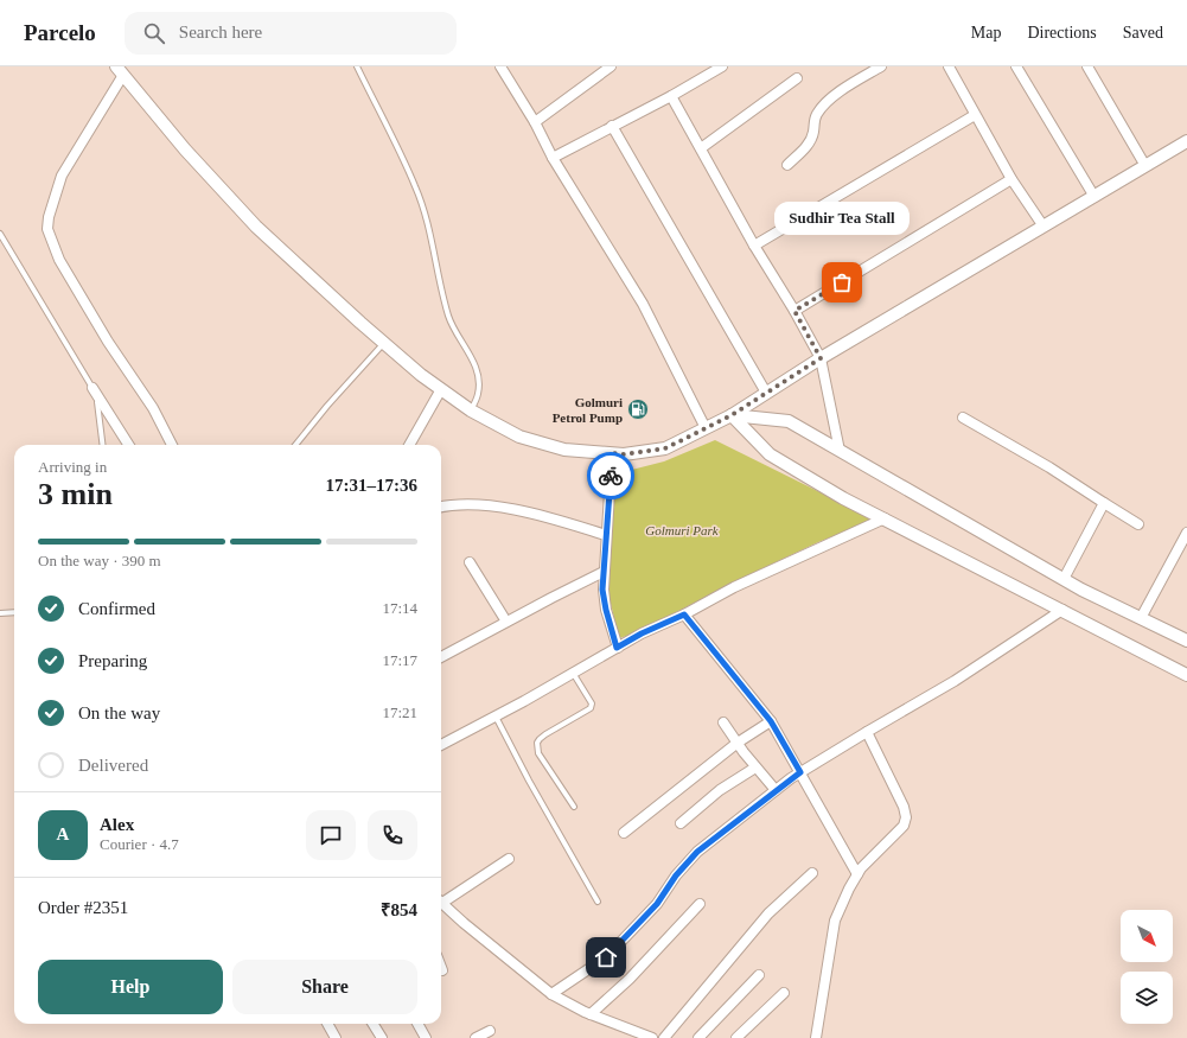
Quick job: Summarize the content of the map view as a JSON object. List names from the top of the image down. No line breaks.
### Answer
{"parks":["Golmuri Park"],"places":{"other":["Sudhir Tea Stall"],"fuel station":["Golmuri Petrol Pump"]},"north":"bottom right","page":{"header":"Parcelo","search":"Search here","nav":["Map","Directions","Saved"],"bubble":"Sudhir Tea Stall","heading":["3 min","Arriving in","17:31–17:36"],"panel":["Alex","Courier · 4.7","Order #2351","₹854"],"bar":"On the way · 390 m","list":[["Confirmed","17:14"],["Preparing","17:17"],["On the way","17:21"],"Delivered"],"round":"A","buttons":["Help","Share"]}}
